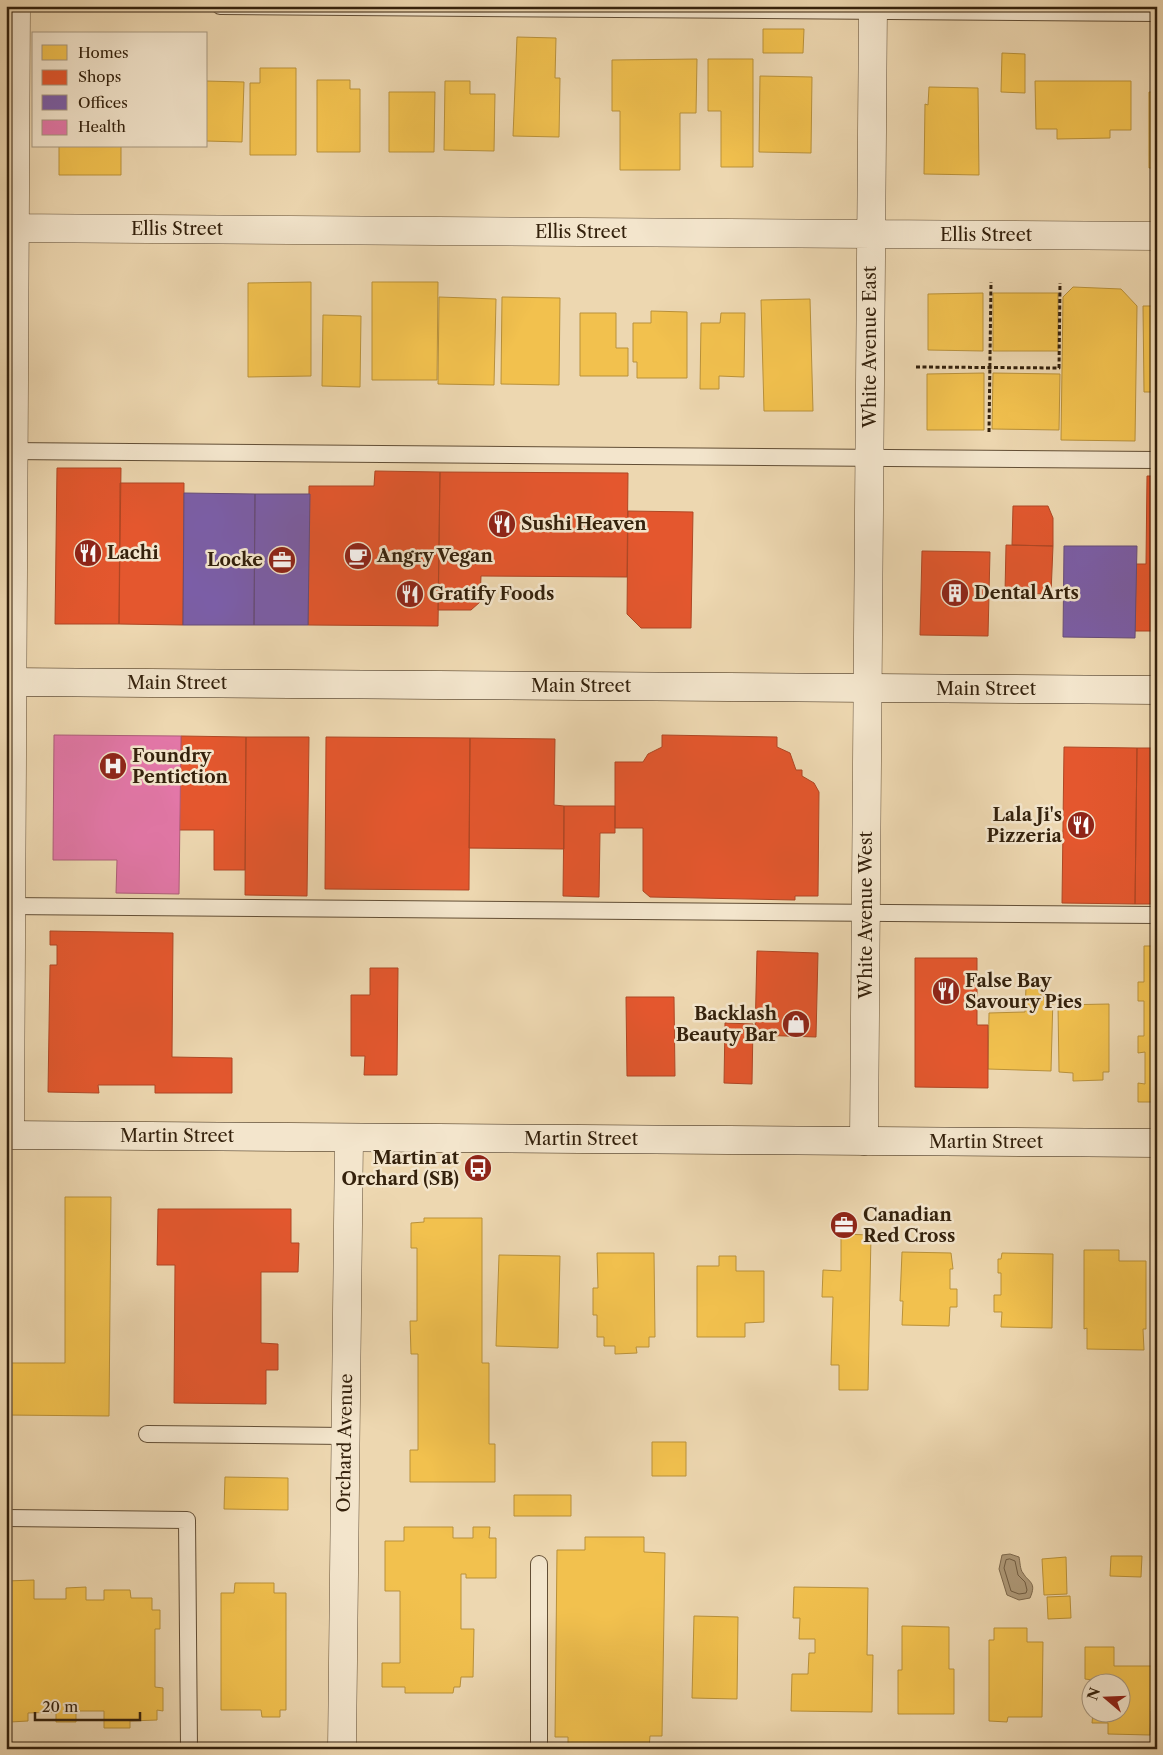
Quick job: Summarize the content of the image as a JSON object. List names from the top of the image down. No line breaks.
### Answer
{"streets":{"street":["Ellis Street","White Avenue East","Main Street","White Avenue West","Martin Street","Orchard Avenue"]},"crossings":[["Ellis Street","White Avenue East"],["White Avenue East","Main Street"],["White Avenue East","White Avenue West"],["Main Street","White Avenue West"],["White Avenue West","Martin Street"],["Martin Street","Orchard Avenue"]],"places":{"restaurant":["Sushi Heaven","Lachi","Gratify Foods","Lala Ji's Pizzeria","False Bay Savoury Pies"],"cafe":["Angry Vegan"],"office":["Locke","Canadian Red Cross"],"building":["Dental Arts"],"hospital":["Foundry Pentiction"],"shop":["Backlash Beauty Bar"],"bus stop":["Martin at Orchard (SB)"]},"legend":["Homes","Shops","Offices","Health"],"scale_bar":"20 m","north":"left"}
